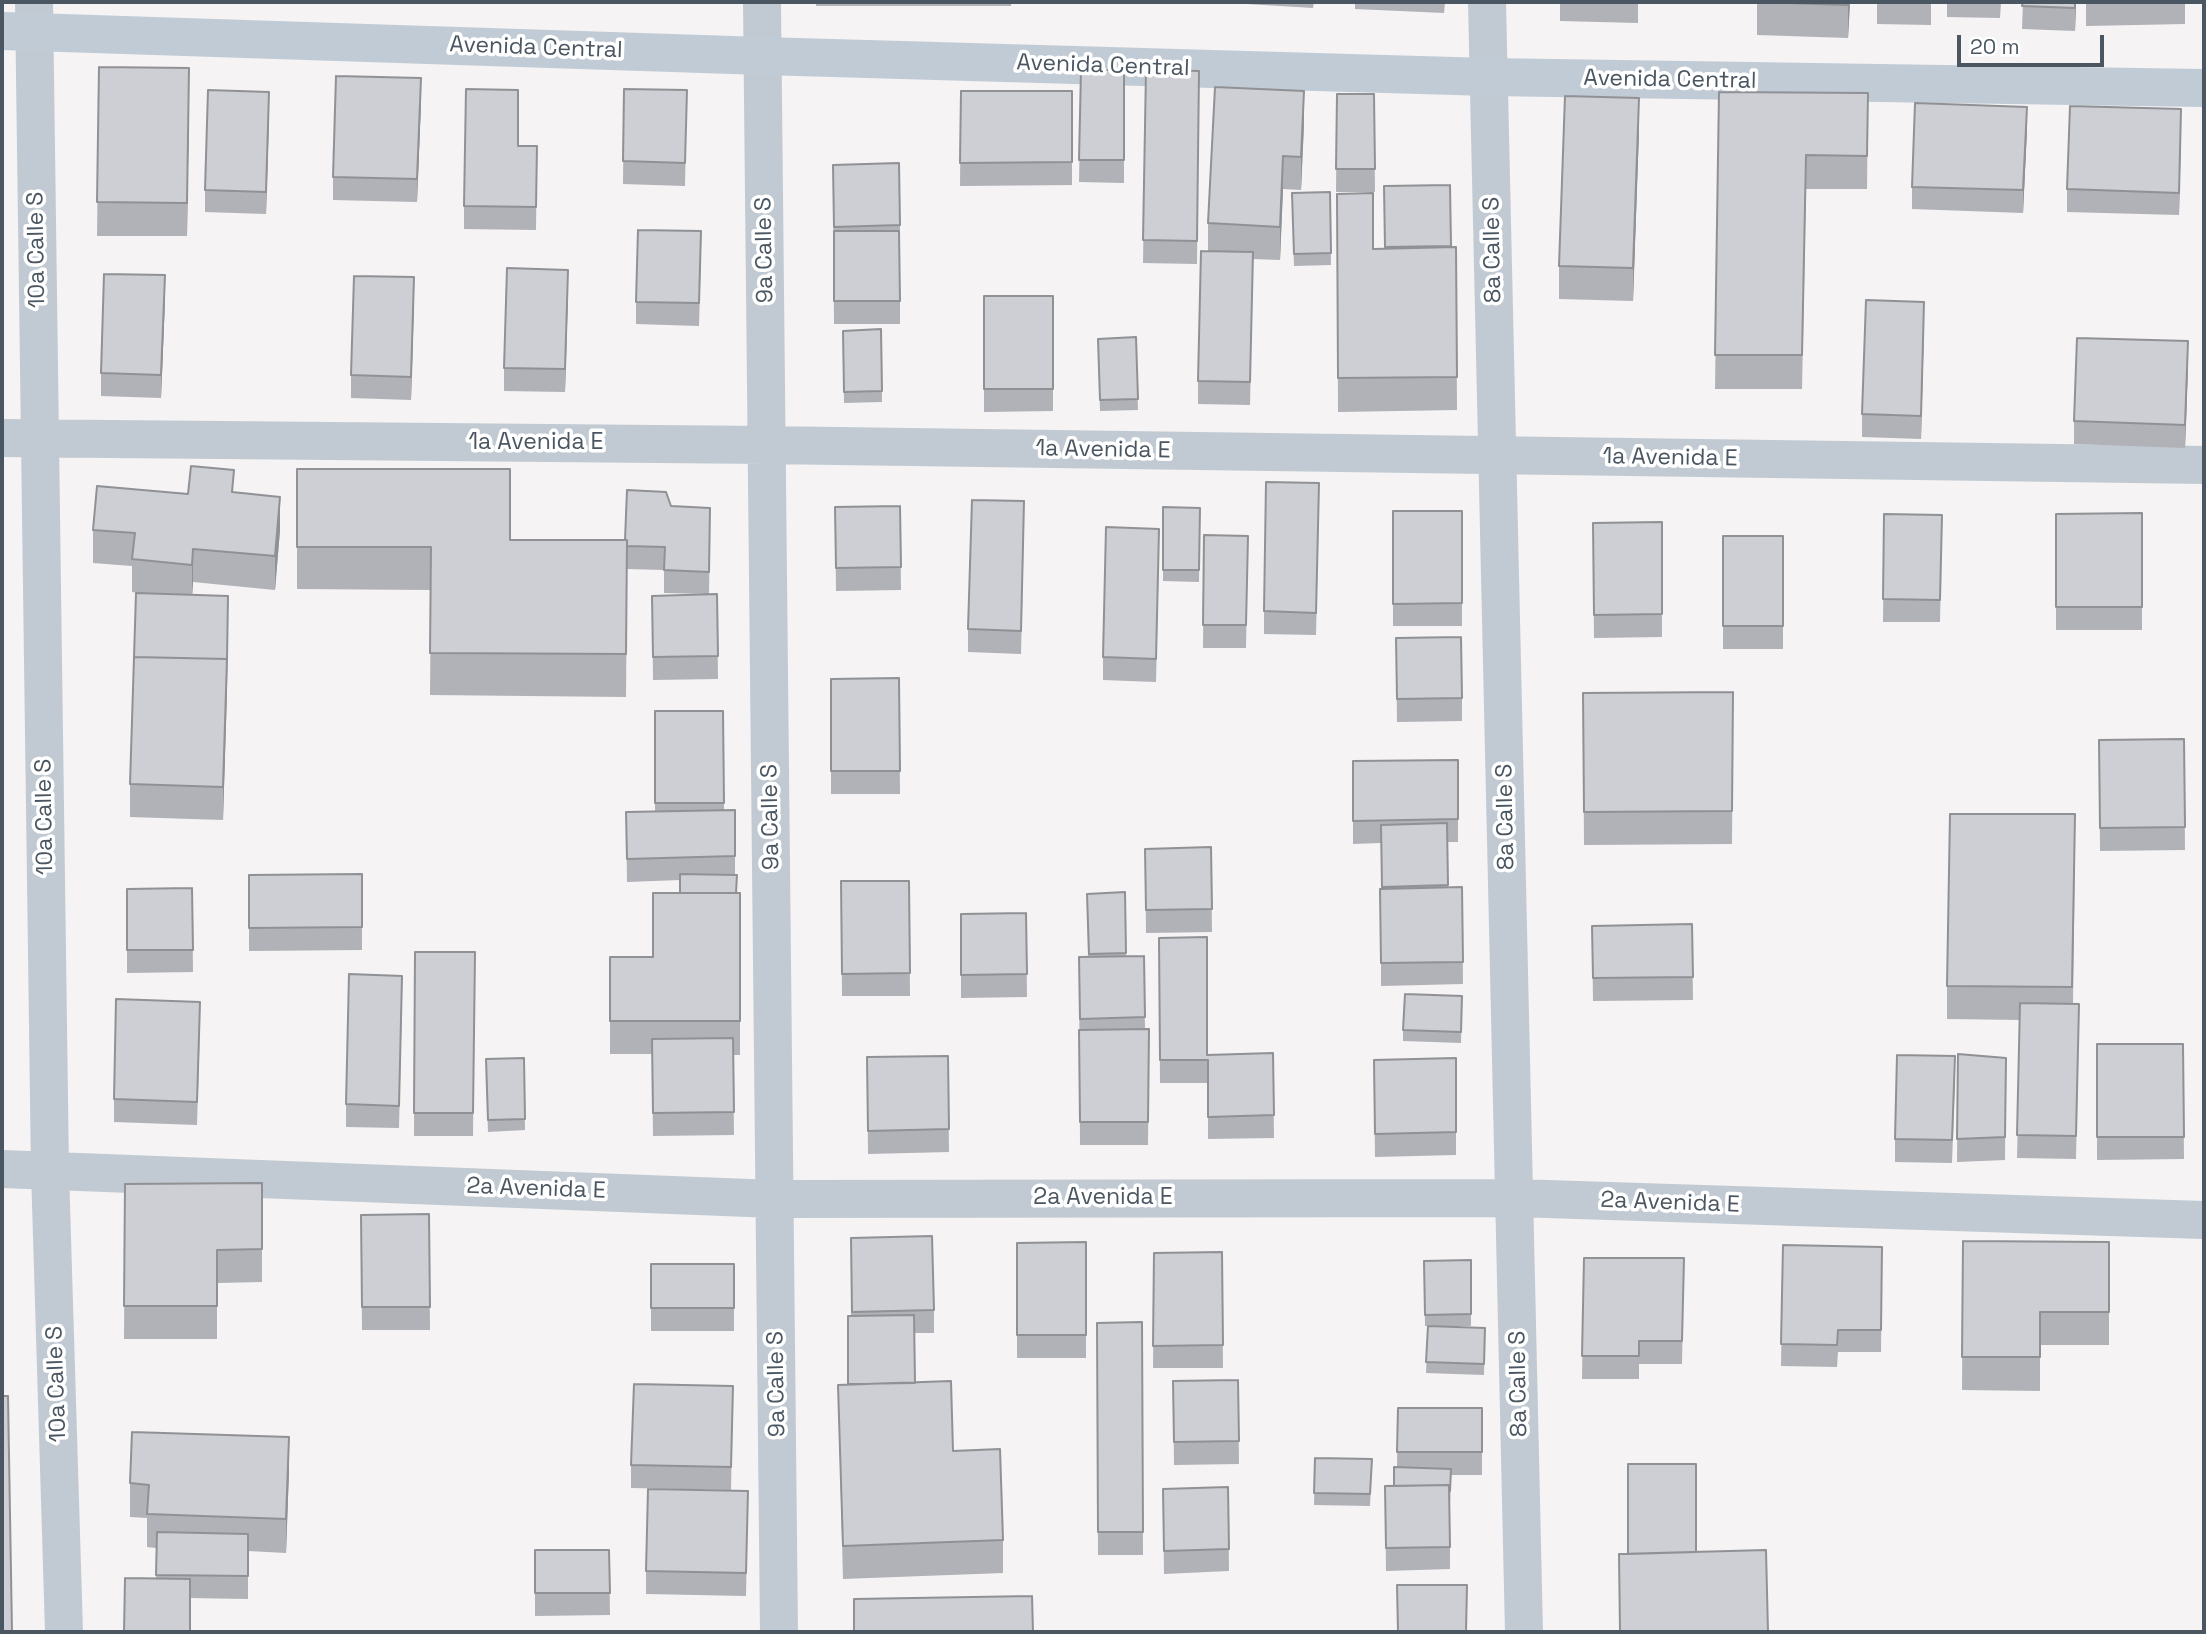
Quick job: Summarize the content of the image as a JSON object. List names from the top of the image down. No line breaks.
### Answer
{"streets":{"street":["Avenida Central","10a Calle S","9a Calle S","8a Calle S","1a Avenida E","2a Avenida E"]},"crossings":[["Avenida Central","10a Calle S"],["Avenida Central","9a Calle S"],["Avenida Central","8a Calle S"],["10a Calle S","1a Avenida E"],["10a Calle S","2a Avenida E"],["9a Calle S","1a Avenida E"],["9a Calle S","2a Avenida E"],["8a Calle S","1a Avenida E"],["8a Calle S","2a Avenida E"]],"scale_bar":"20 m"}
